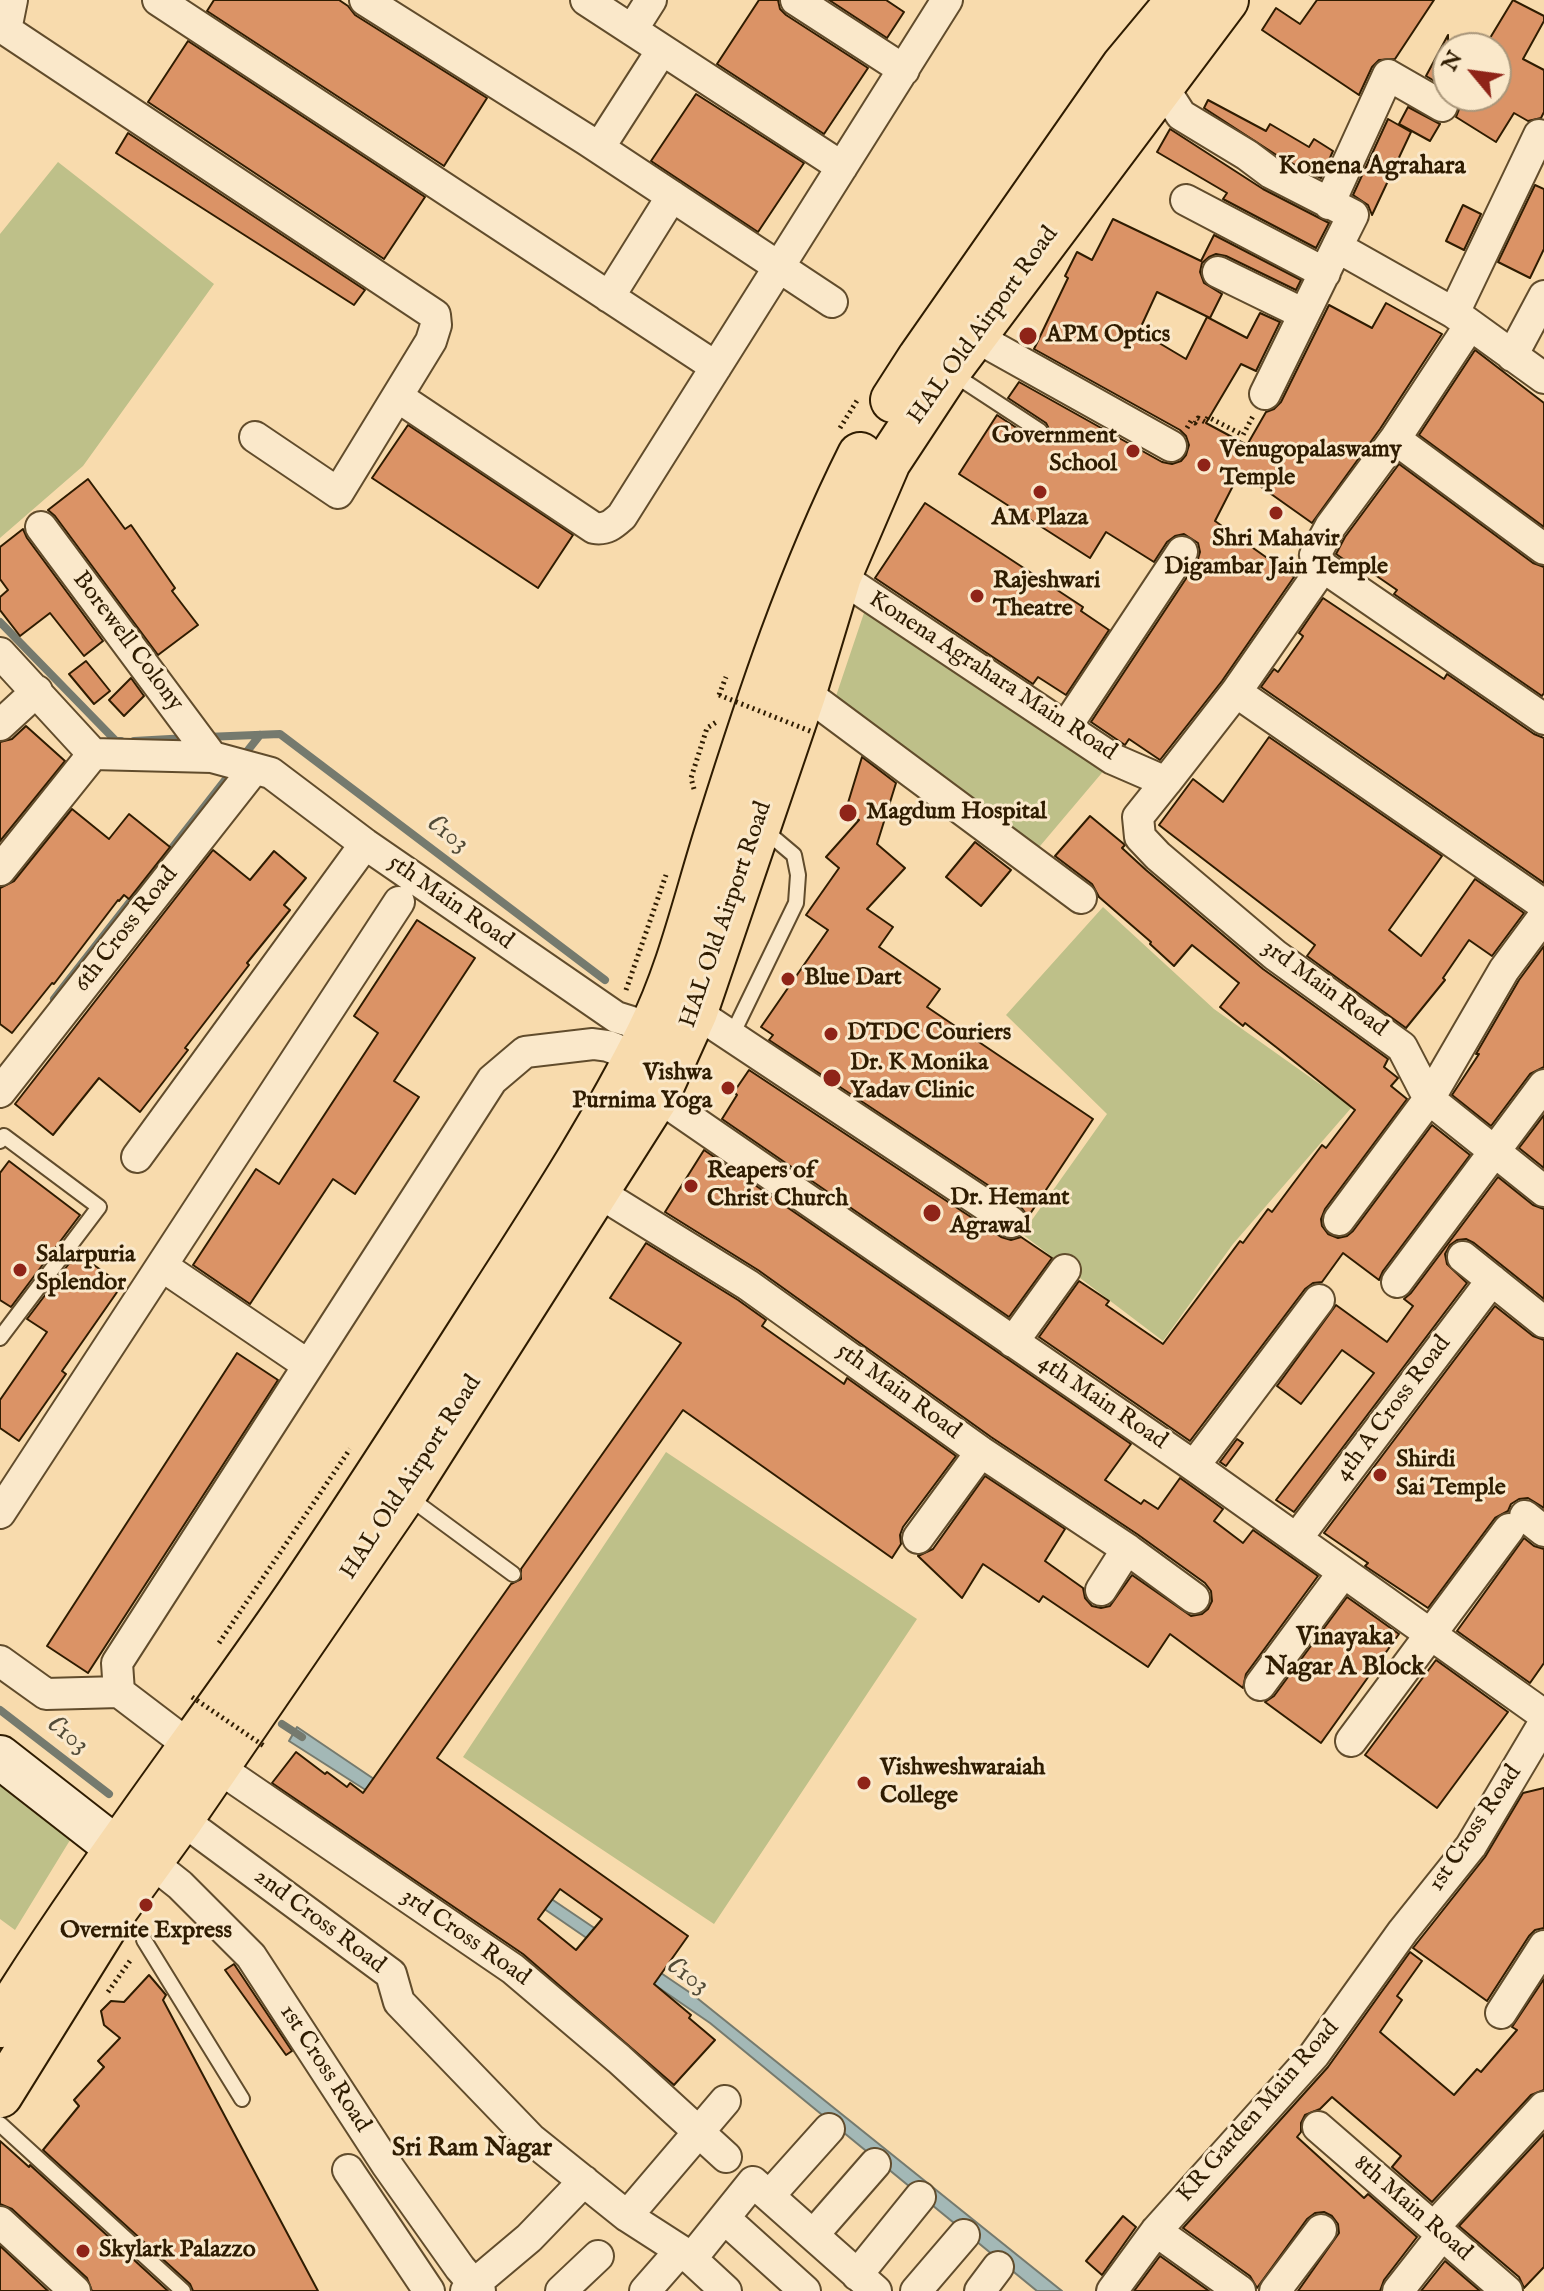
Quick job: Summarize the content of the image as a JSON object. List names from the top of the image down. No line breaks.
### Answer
{"streets":{"main road":["HAL Old Airport Road"],"street":["Borewell Colony","Konena Agrahara Main Road","5th Main Road","6th Cross Road","3rd Main Road","4th Main Road","4th A Cross Road","1st Cross Road","2nd Cross Road","3rd Cross Road","KR Garden Main Road","8th Main Road"]},"crossings":[["HAL Old Airport Road","Konena Agrahara Main Road"],["HAL Old Airport Road","5th Main Road"],["HAL Old Airport Road","4th Main Road"],["HAL Old Airport Road","1st Cross Road"],["HAL Old Airport Road","2nd Cross Road"],["HAL Old Airport Road","3rd Cross Road"],["Borewell Colony","5th Main Road"],["Konena Agrahara Main Road","3rd Main Road"],["5th Main Road","6th Cross Road"],["4th Main Road","4th A Cross Road"],["1st Cross Road","KR Garden Main Road"]],"districts":["Konena Agrahara","Vinayaka Nagar A Block","Sri Ram Nagar"],"water":["C103"],"places":["APM Optics","Government School","Venugopalaswamy Temple","AM Plaza","Shri Mahavir Digambar Jain Temple","Rajeshwari Theatre","Magdum Hospital","Blue Dart","DTDC Couriers","Dr. K Monika Yadav Clinic","Vishwa Purnima Yoga","Reapers of Christ Church","Dr. Hemant Agrawal","Salarpuria Splendor","Shirdi Sai Temple","Vishweshwaraiah College","Overnite Express","Skylark Palazzo"],"north":"top left"}
